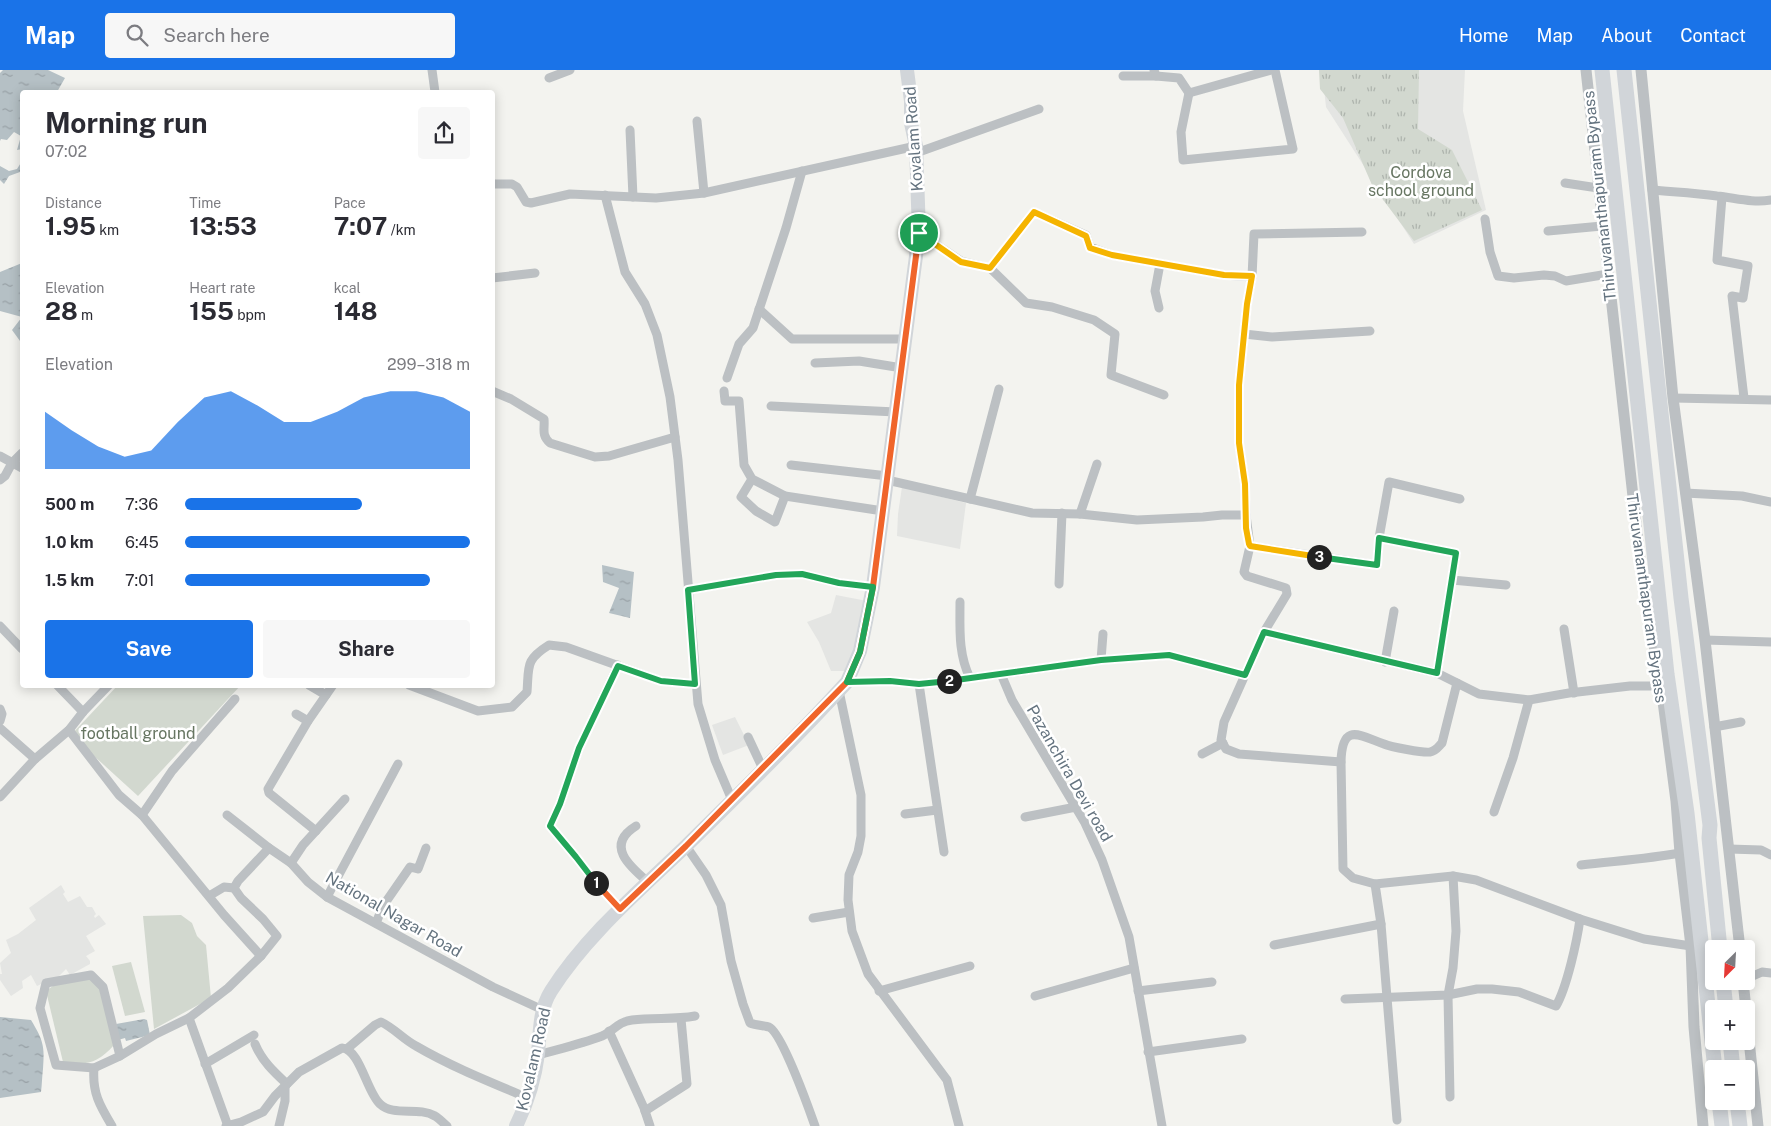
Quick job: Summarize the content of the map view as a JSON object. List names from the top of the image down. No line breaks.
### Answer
{"streets":{"highway":["Thiruvananthapuram Bypass"],"main road":["Kovalam Road"],"street":["Pazanchira Devi road","National Nagar Road"]},"crossings":[["Kovalam Road","National Nagar Road"]],"parks":["Cordova school ground","football ground"],"north":"bottom left","page":{"header":"Map","search":"Search here","nav":["Home","Map","About","Contact"],"heading":["Morning run","07:02"],"stats":[["Distance","1.95 km"],["Time","13:53"],["Pace","7:07 /km"],["Elevation","28 m"],["Heart rate","155 bpm"],["kcal","148"]],"chart":["Elevation","299–318 m"],"list":[{"name":"500 m","note":"7:36"},{"name":"1.0 km","note":"6:45"},{"name":"1.5 km","note":"7:01"}],"pins":["3","2","1"],"buttons":["Save","Share"],"map_buttons":["+","−"]}}
